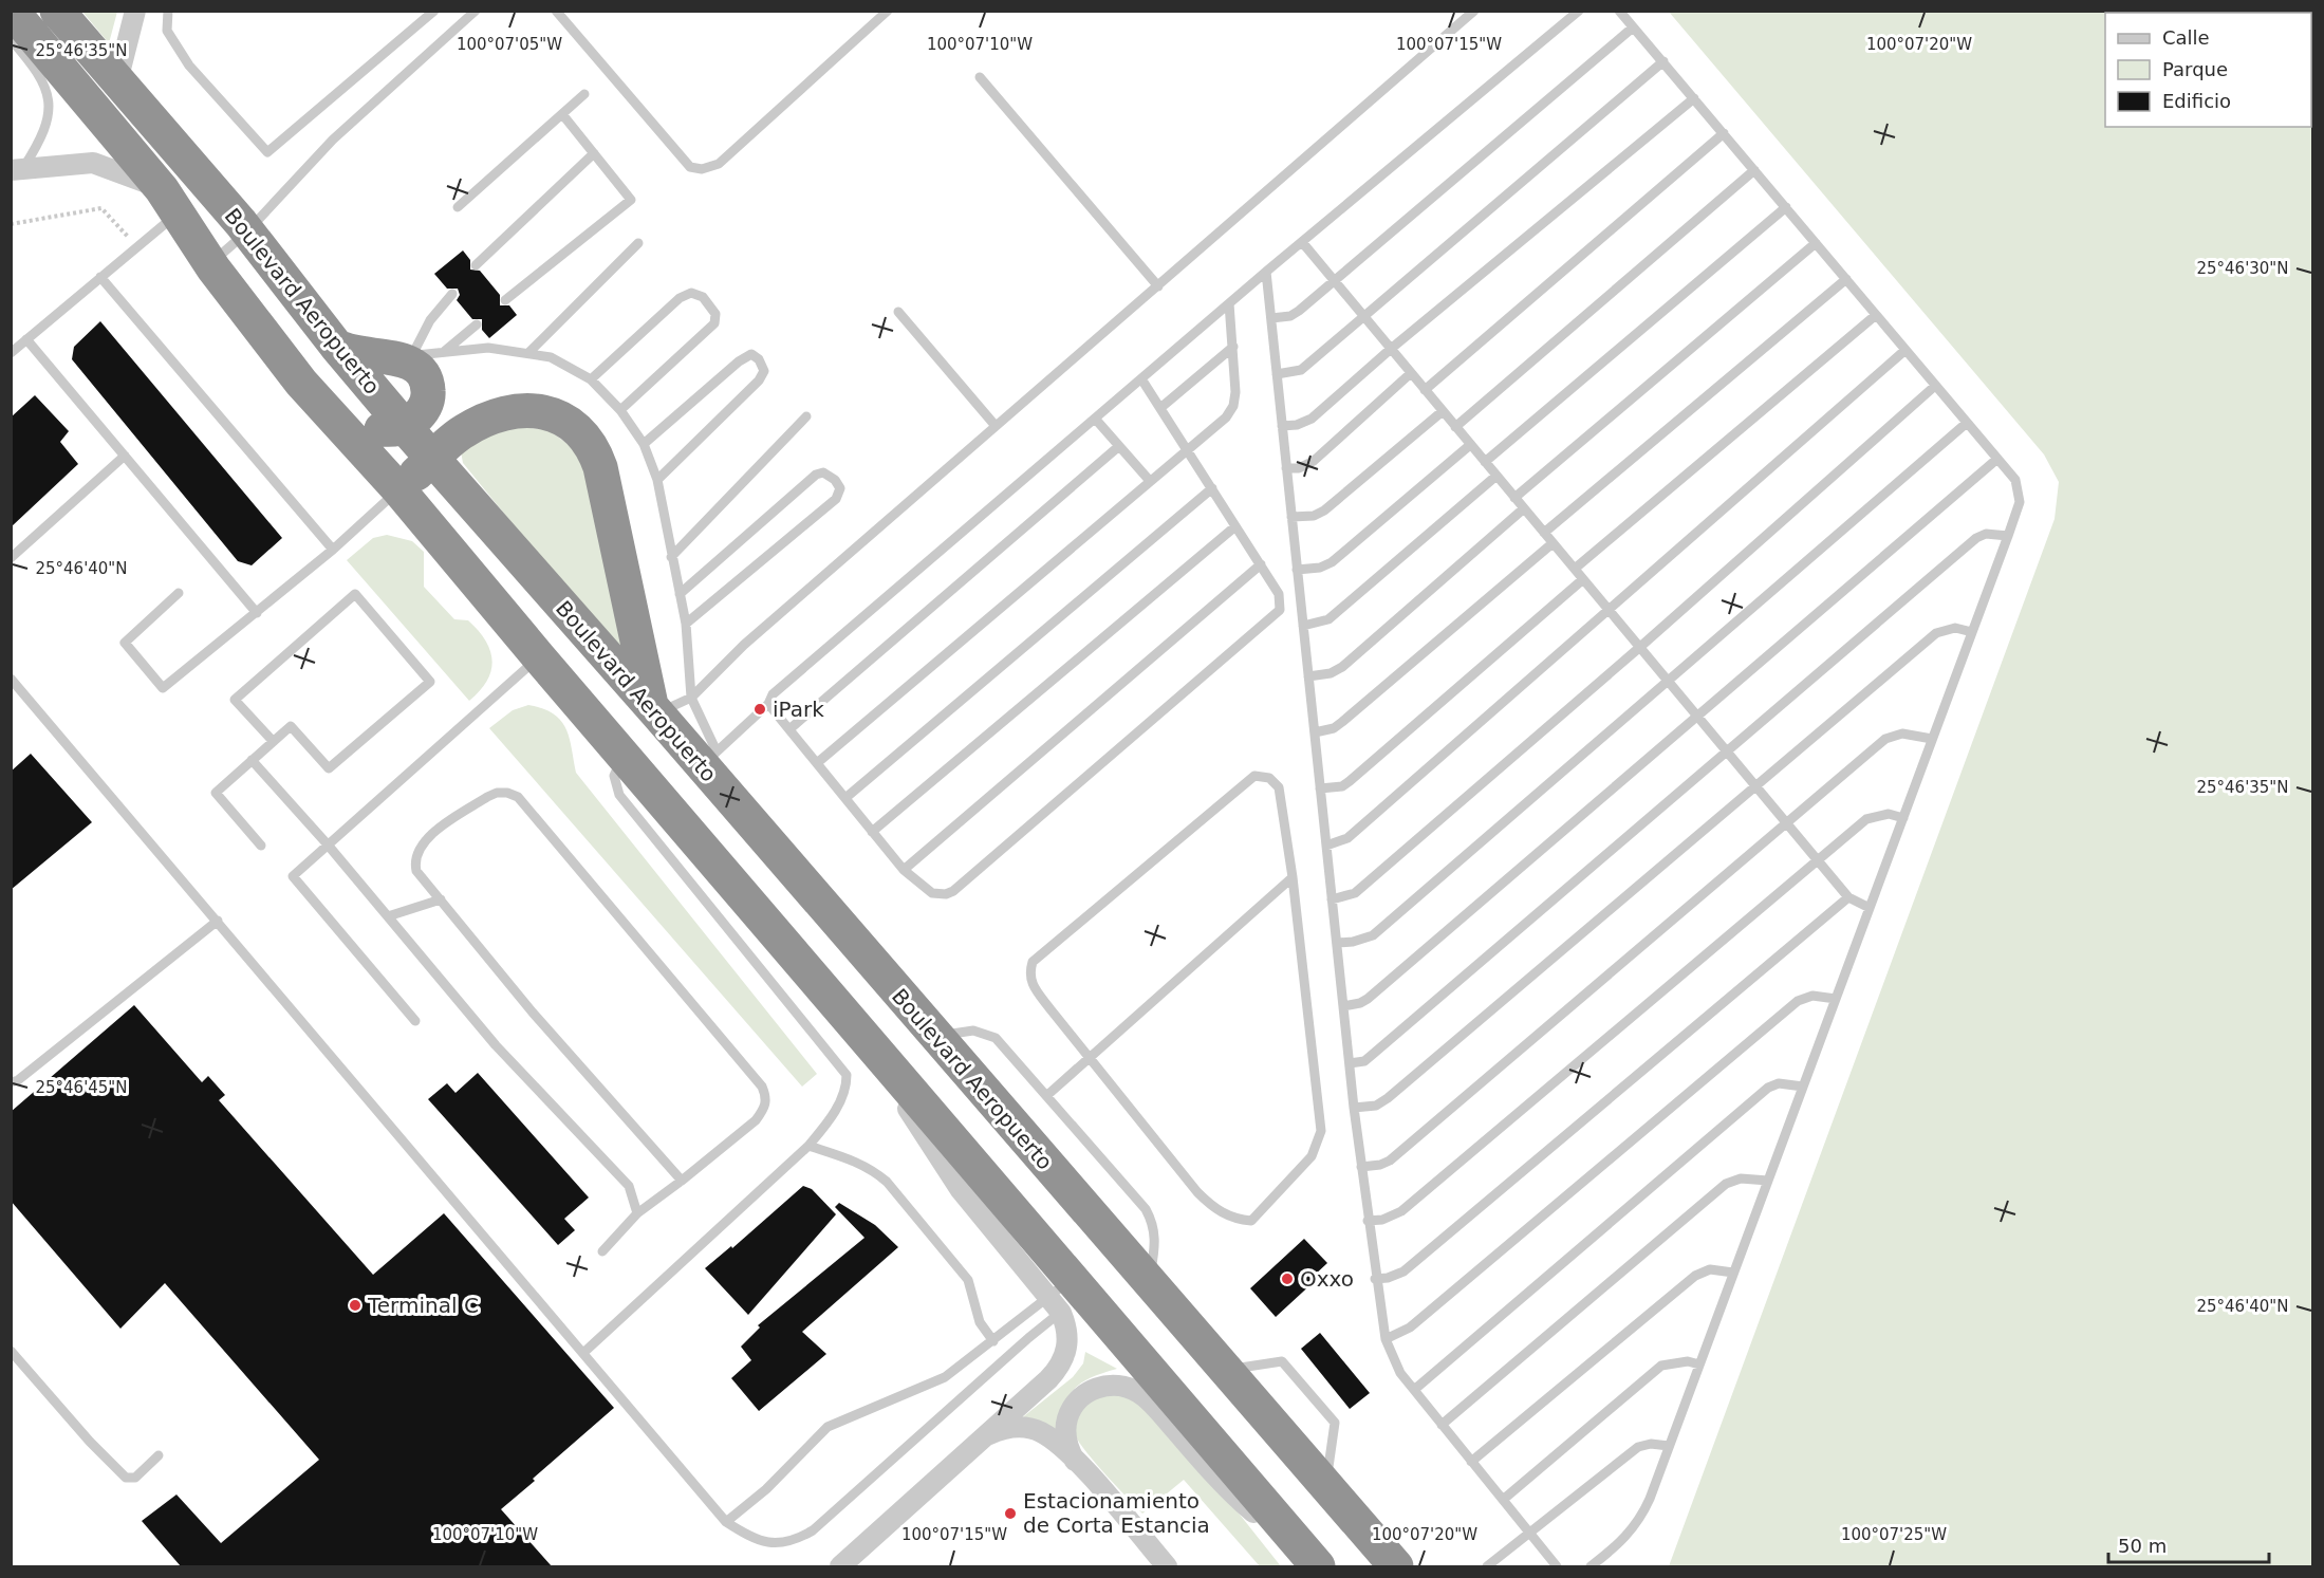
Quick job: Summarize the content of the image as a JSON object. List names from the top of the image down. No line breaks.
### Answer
{"streets":{"highway":["Boulevard Aeropuerto"]},"places":["iPark","Oxxo","Terminal C","Estacionamiento de Corta Estancia"],"legend":["Calle","Parque","Edificio"],"scale_bar":"50 m","coordinates":["100°07'05\"W","100°07'10\"W","100°07'15\"W","100°07'20\"W","25°46'35\"N","25°46'30\"N","25°46'40\"N","25°46'45\"N","100°07'25\"W"]}
